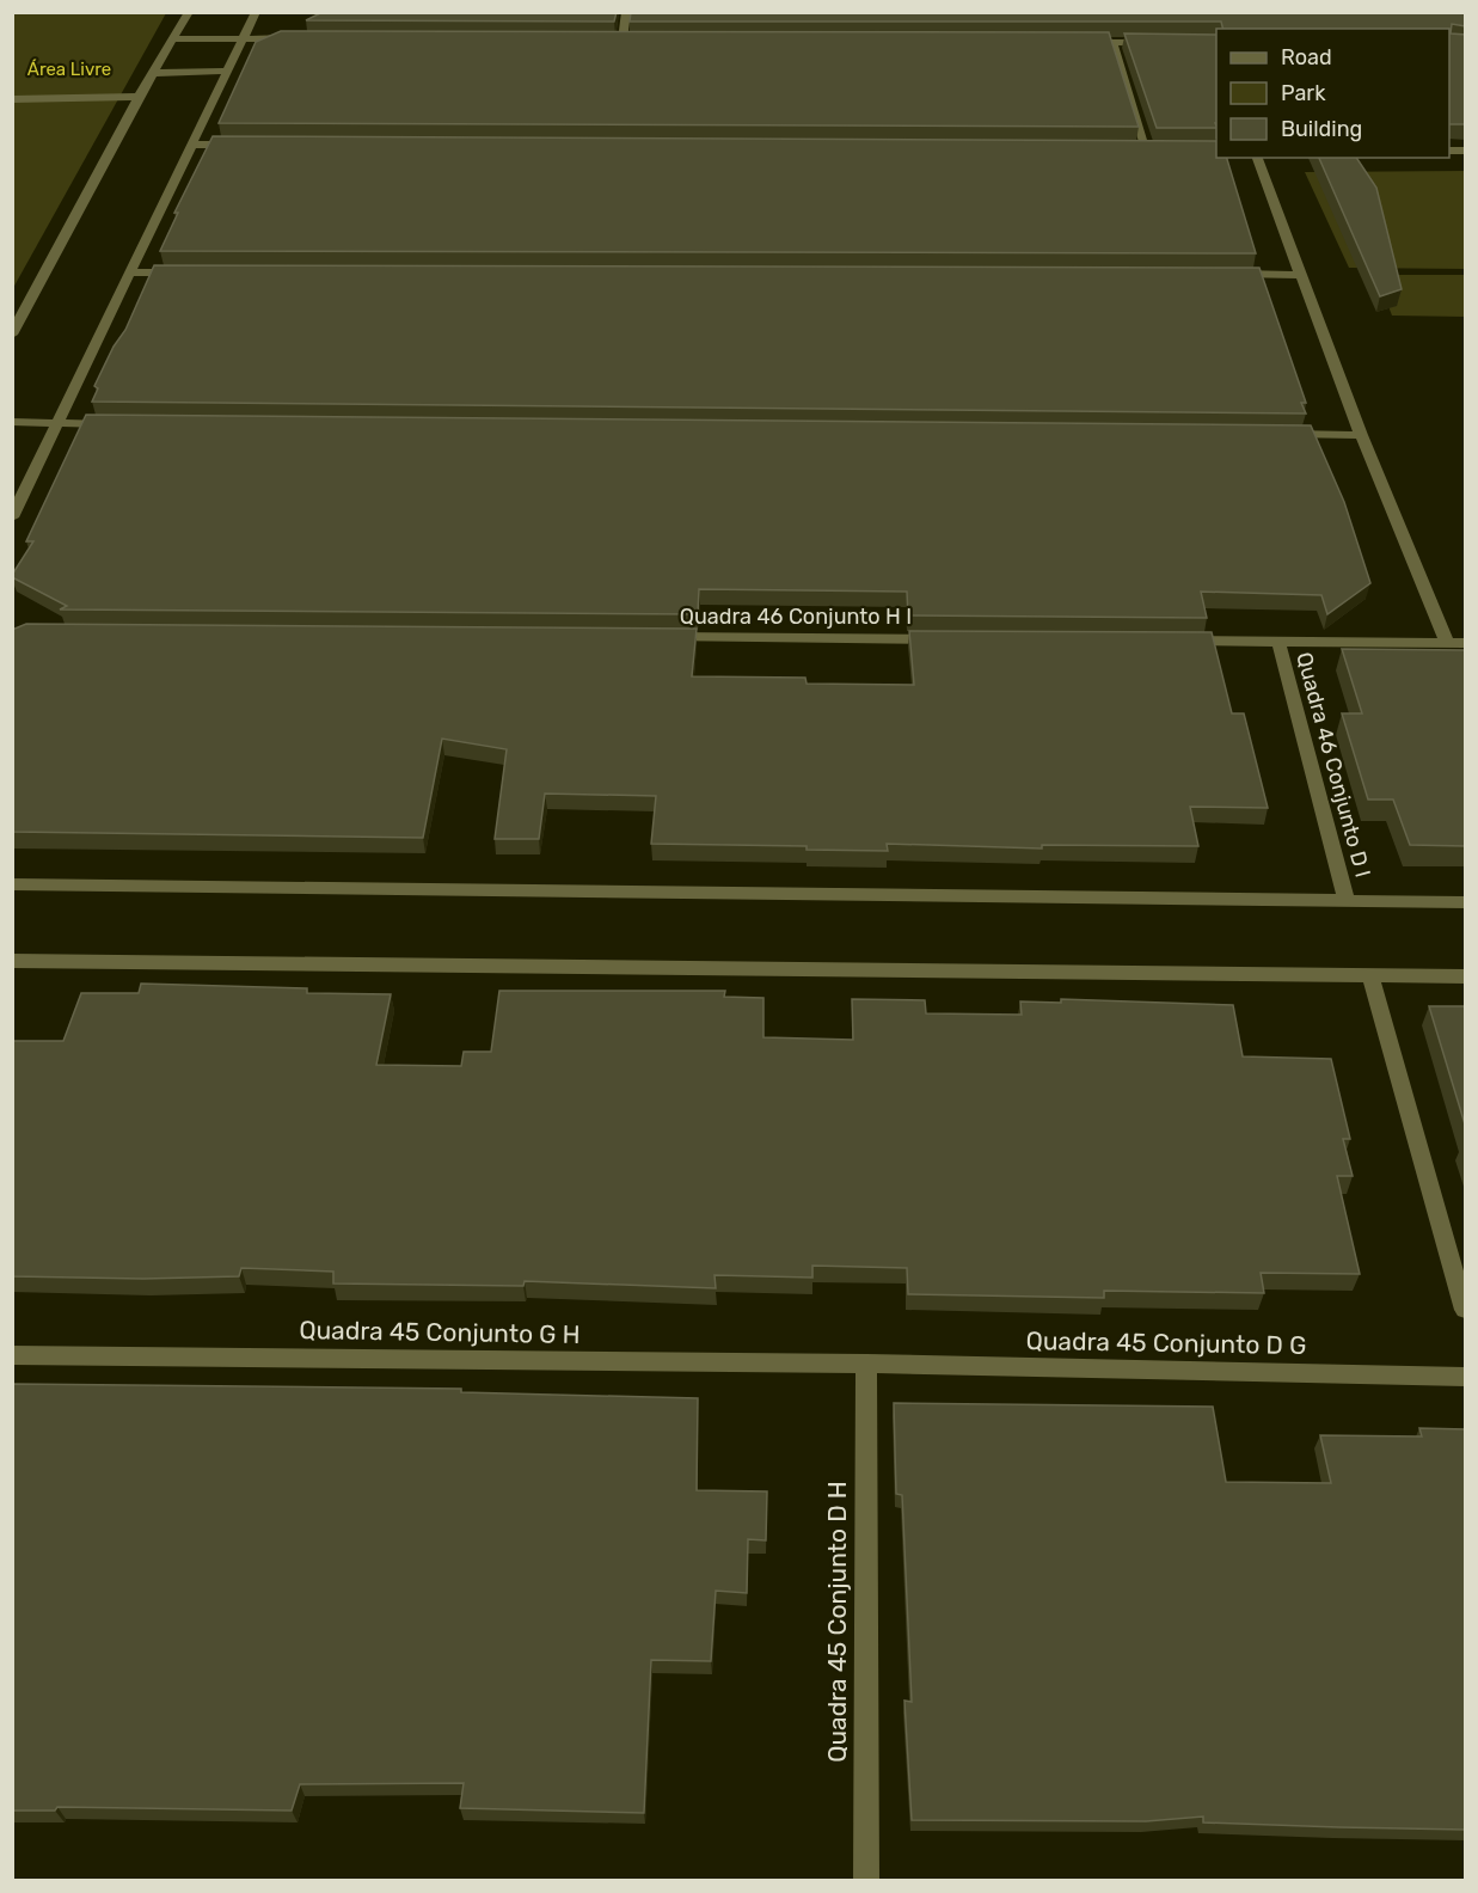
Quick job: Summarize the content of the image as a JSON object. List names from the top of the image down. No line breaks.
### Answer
{"streets":{"street":["Quadra 46 Conjunto H I","Quadra 46 Conjunto D I","Quadra 45 Conjunto G H","Quadra 45 Conjunto D G","Quadra 45 Conjunto D H"]},"crossings":[["Quadra 45 Conjunto G H","Quadra 45 Conjunto D G"],["Quadra 45 Conjunto G H","Quadra 45 Conjunto D H"],["Quadra 45 Conjunto D G","Quadra 45 Conjunto D H"]],"parks":["Área Livre"],"legend":["Road","Park","Building"]}
